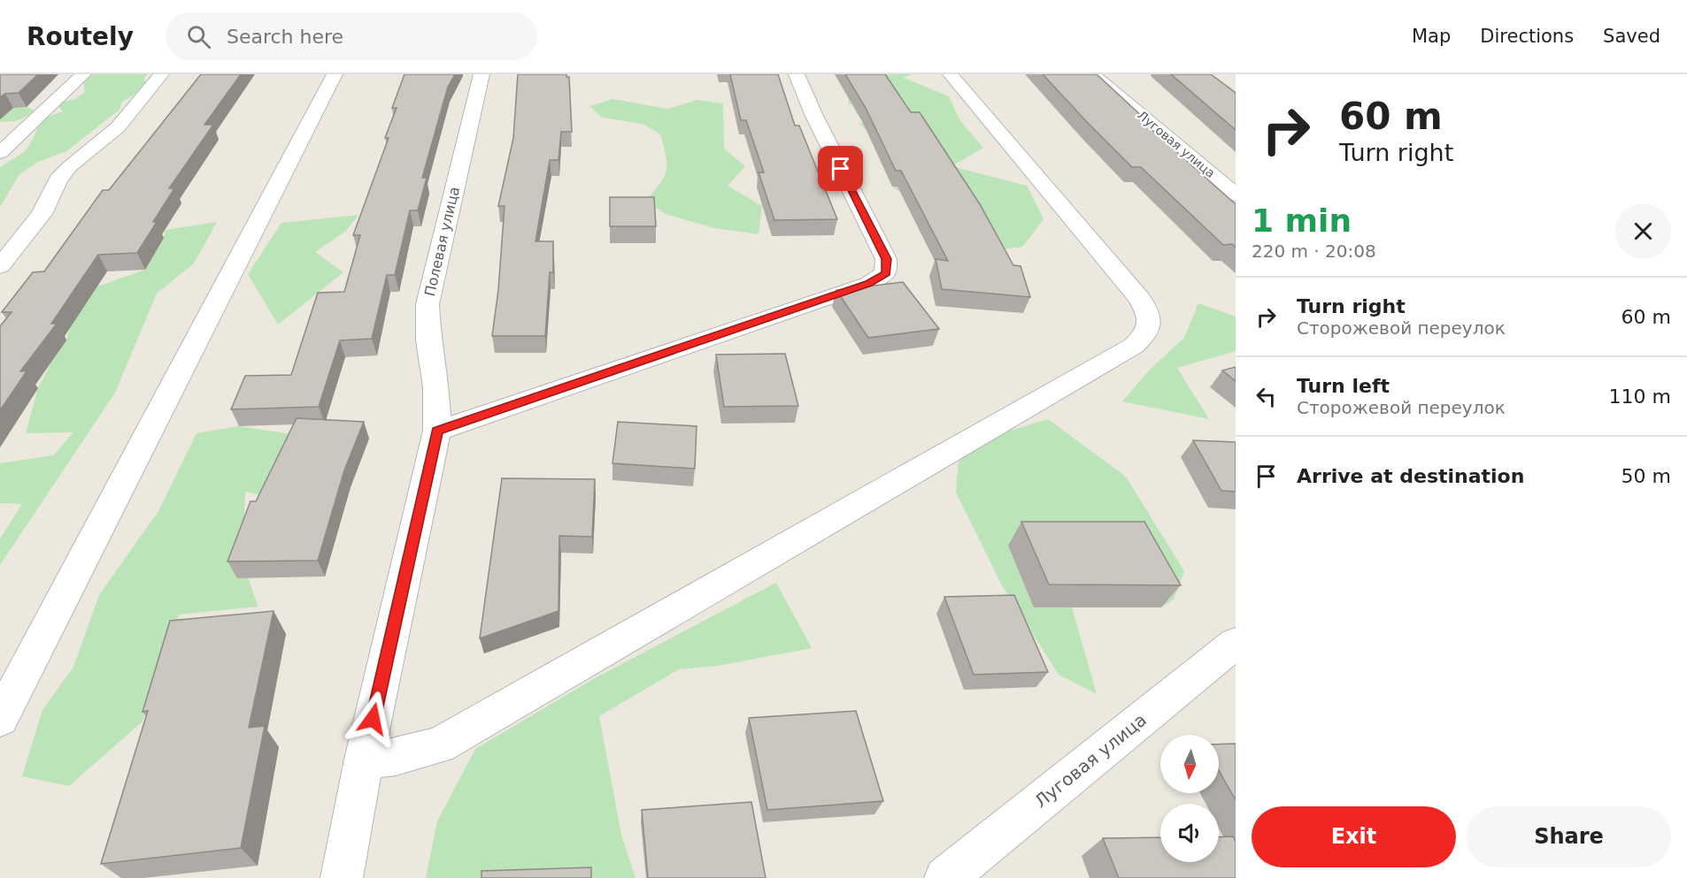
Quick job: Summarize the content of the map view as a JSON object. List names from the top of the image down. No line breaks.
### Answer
{"streets":{"street":["Луговая улица","Полевая улица"]},"north":"bottom","page":{"header":"Routely","search":"Search here","nav":["Map","Directions","Saved"],"turn":["60 m","Turn right"],"heading":["1 min","220 m · 20:08"],"list":[{"name":"Turn right","note":"Сторожевой переулок","value":"60 m"},{"name":"Turn left","note":"Сторожевой переулок","value":"110 m"},{"name":"Arrive at destination","value":"50 m"}],"buttons":["Exit","Share"]}}
